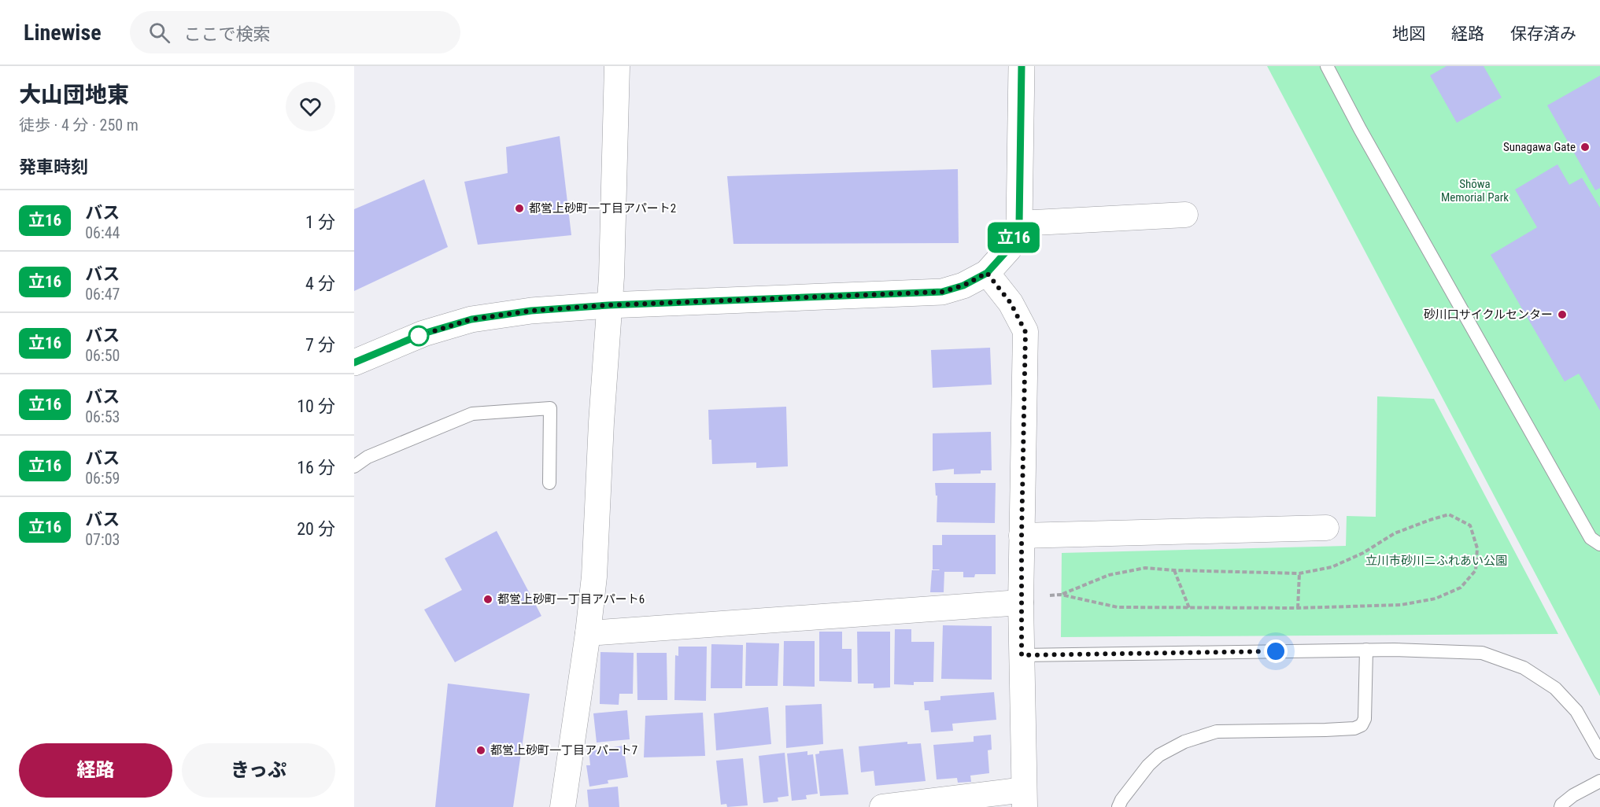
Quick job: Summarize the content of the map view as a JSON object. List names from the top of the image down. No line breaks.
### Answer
{"parks":["Shōwa Memorial Park","立川市砂川ニふれあい公園"],"places":["Sunagawa Gate","都営上砂町一丁目アパート2","砂川口サイクルセンター","都営上砂町一丁目アパート6","都営上砂町一丁目アパート7"],"lines":["bus line 立16"],"page":{"header":"Linewise","search":"ここで検索","nav":["地図","経路","保存済み"],"heading":[["大山団地東","徒歩 · 4 分 · 250 m"],"発車時刻"],"on_map":"立16","list":[{"mark":"立16","name":"バス","note":"06:44","value":"1 分"},{"mark":"立16","name":"バス","note":"06:47","value":"4 分"},{"mark":"立16","name":"バス","note":"06:50","value":"7 分"},{"mark":"立16","name":"バス","note":"06:53","value":"10 分"},{"mark":"立16","name":"バス","note":"06:59","value":"16 分"},{"mark":"立16","name":"バス","note":"07:03","value":"20 分"}],"buttons":["経路","きっぷ"]}}
